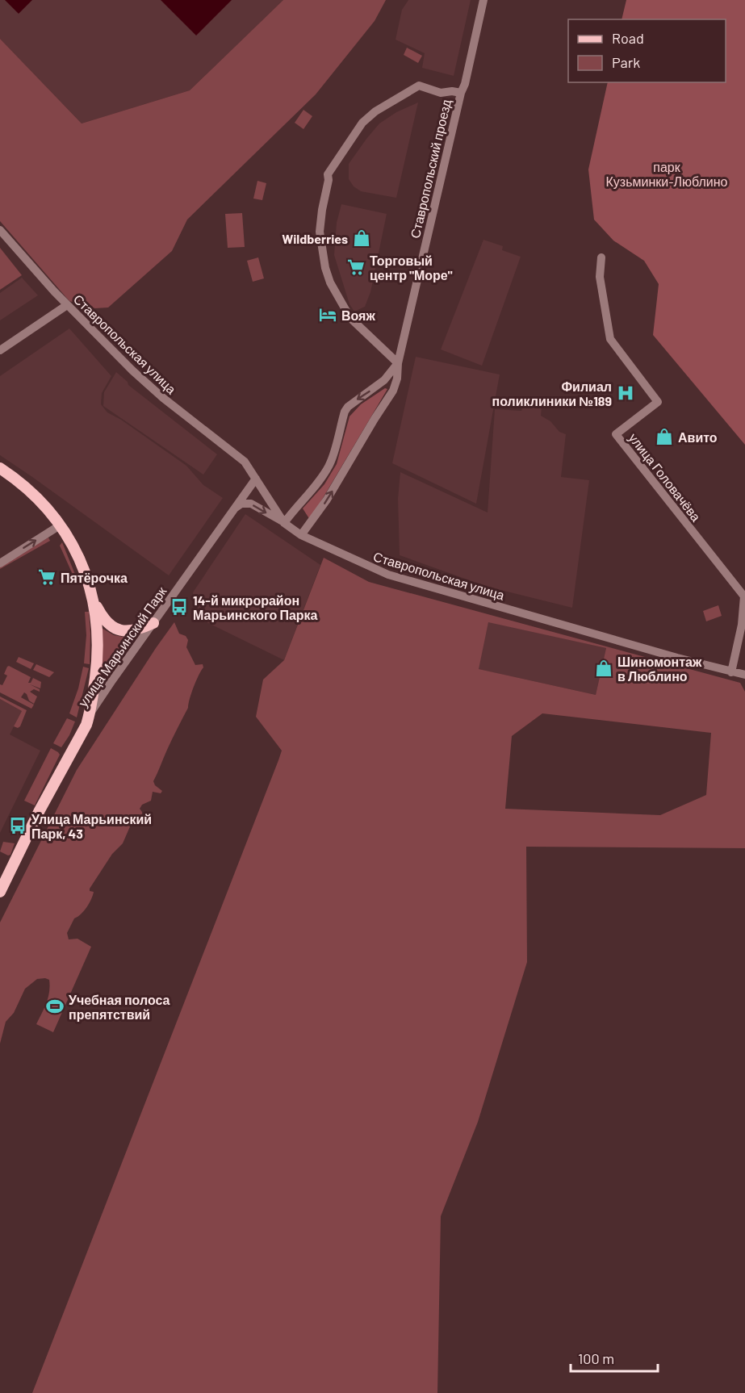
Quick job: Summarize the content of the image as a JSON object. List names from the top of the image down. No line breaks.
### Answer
{"streets":{"main road":["улица Марьинский Парк"],"street":["Ставропольский проезд","Ставропольская улица","улица Головачёва"]},"crossings":[["Ставропольский проезд","Ставропольская улица"],["Ставропольская улица","улица Головачёва"],["Ставропольская улица","улица Марьинский Парк"]],"parks":["парк Кузьминки-Люблино"],"places":{"shop":["Wildberries","Авито","Шиномонтаж в Люблино"],"supermarket":["Торговый центр \"Море\"","Пятёрочка"],"hotel":["Вояж"],"hospital":["Филиал поликлиники №189"],"bus stop":["14-й микрорайон Марьинского Парка","Улица Марьинский Парк, 43"],"sports":["Учебная полоса препятствий"]},"legend":["Road","Park"],"scale_bar":"100 m"}
